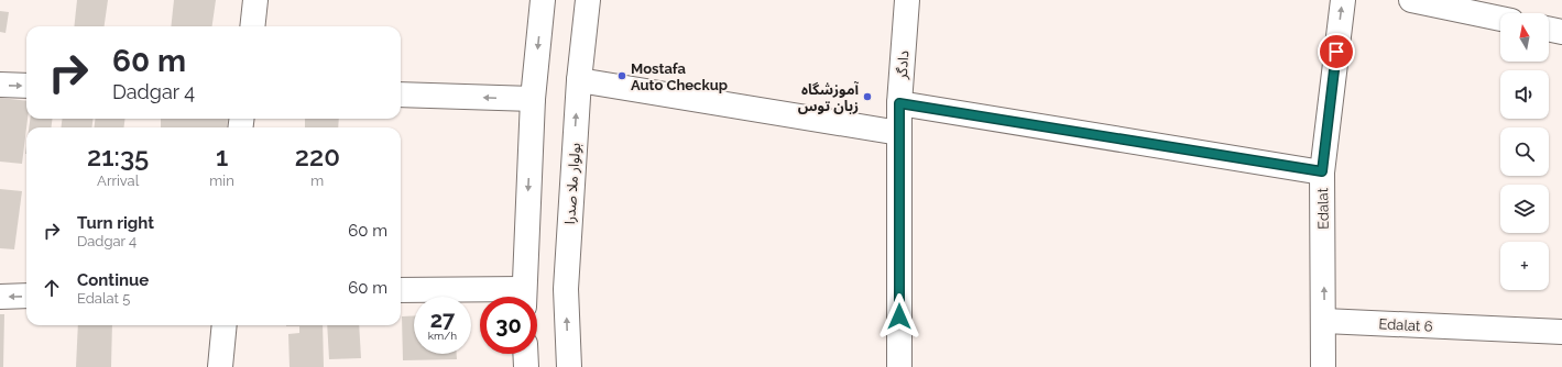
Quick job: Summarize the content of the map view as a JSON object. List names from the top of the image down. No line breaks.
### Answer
{"streets":{"street":["دادگر","بولوار ملا صدرا","Edalat","Edalat 6"]},"crossings":[["Edalat","Edalat 6"]],"one_way":["Edalat"],"places":["Mostafa Auto Checkup","آموزشگاه زبان توس"],"north":"top","page":{"map_buttons":"+","turn":["60 m","Dadgar 4"],"eta":["21:35","Arrival","1","min","220","m"],"list":[{"name":"Turn right","note":"Dadgar 4","value":"60 m"},{"name":"Continue","note":"Edalat 5","value":"60 m"}],"speed":"27 km/h","limit":"30"}}
